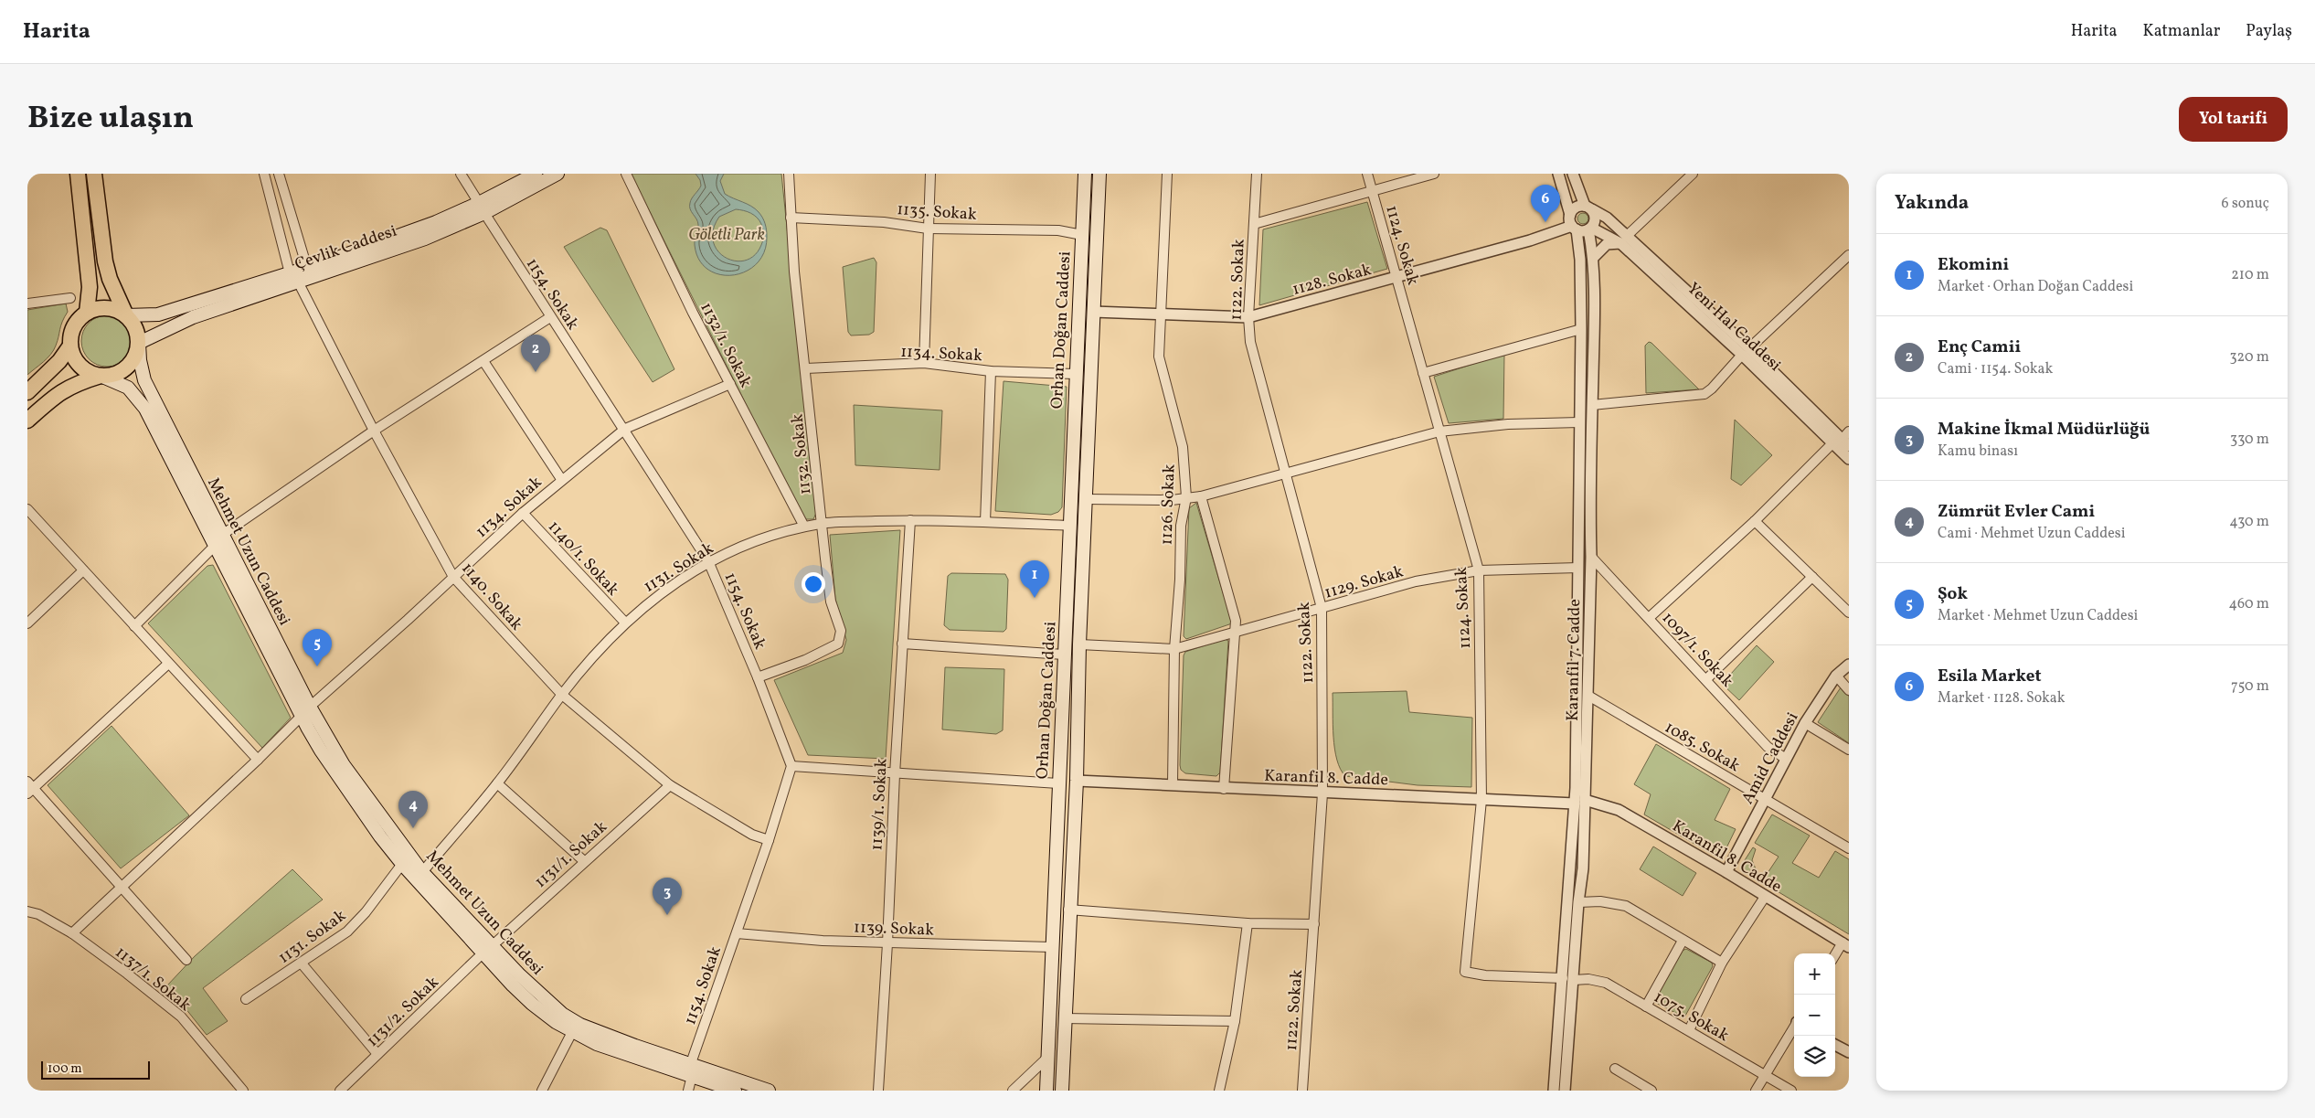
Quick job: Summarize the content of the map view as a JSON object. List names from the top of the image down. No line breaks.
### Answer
{"streets":{"main road":["Çevlik Caddesi","Orhan Doğan Caddesi","Mehmet Uzun Caddesi"],"street":["1135. Sokak","1124. Sokak","1128. Sokak","1122. Sokak","1154. Sokak","Yeni Hal Caddesi","1132/1. Sokak","1134. Sokak","1132. Sokak","1126. Sokak","1140/1. Sokak","1131. Sokak","1129. Sokak","1140. Sokak","1097/1. Sokak","Karanfil 7. Cadde","1085. Sokak","Amid Caddesi","Karanfil 8. Cadde","1139/1. Sokak","1131/1. Sokak","1139. Sokak","1137/1. Sokak","1131/2. Sokak","1075. Sokak"]},"crossings":[["1135. Sokak","Orhan Doğan Caddesi"],["1135. Sokak","1132. Sokak"],["1124. Sokak","1128. Sokak"],["1124. Sokak","1129. Sokak"],["1124. Sokak","Karanfil 8. Cadde"],["1124. Sokak","1075. Sokak"],["Çevlik Caddesi","1154. Sokak"],["Çevlik Caddesi","Mehmet Uzun Caddesi"],["Çevlik Caddesi","1140. Sokak"],["1128. Sokak","1122. Sokak"],["1128. Sokak","Yeni Hal Caddesi"],["1128. Sokak","1126. Sokak"],["1128. Sokak","Karanfil 7. Cadde"],["1122. Sokak","1129. Sokak"],["1122. Sokak","Karanfil 8. Cadde"],["1154. Sokak","1134. Sokak"],["1154. Sokak","1132. Sokak"],["1154. Sokak","Mehmet Uzun Caddesi"],["1154. Sokak","1131. Sokak"],["1154. Sokak","1140. Sokak"],["1154. Sokak","1139. Sokak"],["Yeni Hal Caddesi","Karanfil 7. Cadde"],["Orhan Doğan Caddesi","1134. Sokak"],["Orhan Doğan Caddesi","1131. Sokak"],["Orhan Doğan Caddesi","1139. Sokak"],["1132/1. Sokak","1134. Sokak"],["1132/1. Sokak","1131. Sokak"],["1134. Sokak","1132. Sokak"],["1134. Sokak","Mehmet Uzun Caddesi"],["1134. Sokak","1140/1. Sokak"],["1134. Sokak","1140. Sokak"],["1134. Sokak","1137/1. Sokak"],["1132. Sokak","1131. Sokak"],["1126. Sokak","1129. Sokak"],["1126. Sokak","Karanfil 8. Cadde"],["Mehmet Uzun Caddesi","1131. Sokak"],["Mehmet Uzun Caddesi","1131/1. Sokak"],["Mehmet Uzun Caddesi","1131/2. Sokak"],["1140/1. Sokak","1131. Sokak"],["1131. Sokak","1140. Sokak"],["1131. Sokak","1139/1. Sokak"],["1129. Sokak","Karanfil 7. Cadde"],["1140. Sokak","1131/1. Sokak"],["1097/1. Sokak","Karanfil 7. Cadde"],["1097/1. Sokak","Amid Caddesi"],["Karanfil 7. Cadde","1085. Sokak"],["Karanfil 7. Cadde","Karanfil 8. Cadde"],["Karanfil 7. Cadde","1075. Sokak"],["1085. Sokak","Amid Caddesi"],["Amid Caddesi","Karanfil 8. Cadde"],["1139/1. Sokak","1139. Sokak"],["1131/1. Sokak","1131/2. Sokak"]],"parks":["Göletli Park"],"scale_bar":"100 m","page":{"header":"Harita","nav":["Harita","Katmanlar","Paylaş"],"title":"Bize ulaşın","buttons":"Yol tarifi","heading":["Yakında","6 sonuç"],"pins":["6","2","1","5","4","3"],"list":[{"mark":"1","name":"Ekomini","note":"Market · Orhan Doğan Caddesi","value":"210 m"},{"mark":"2","name":"Enç Camii","note":"Cami · 1154. Sokak","value":"320 m"},{"mark":"3","name":"Makine İkmal Müdürlüğü","note":"Kamu binası","value":"330 m"},{"mark":"4","name":"Zümrüt Evler Cami","note":"Cami · Mehmet Uzun Caddesi","value":"430 m"},{"mark":"5","name":"Şok","note":"Market · Mehmet Uzun Caddesi","value":"460 m"},{"mark":"6","name":"Esila Market","note":"Market · 1128. Sokak","value":"750 m"}],"map_buttons":["+","−"],"scale":"100 m"}}
